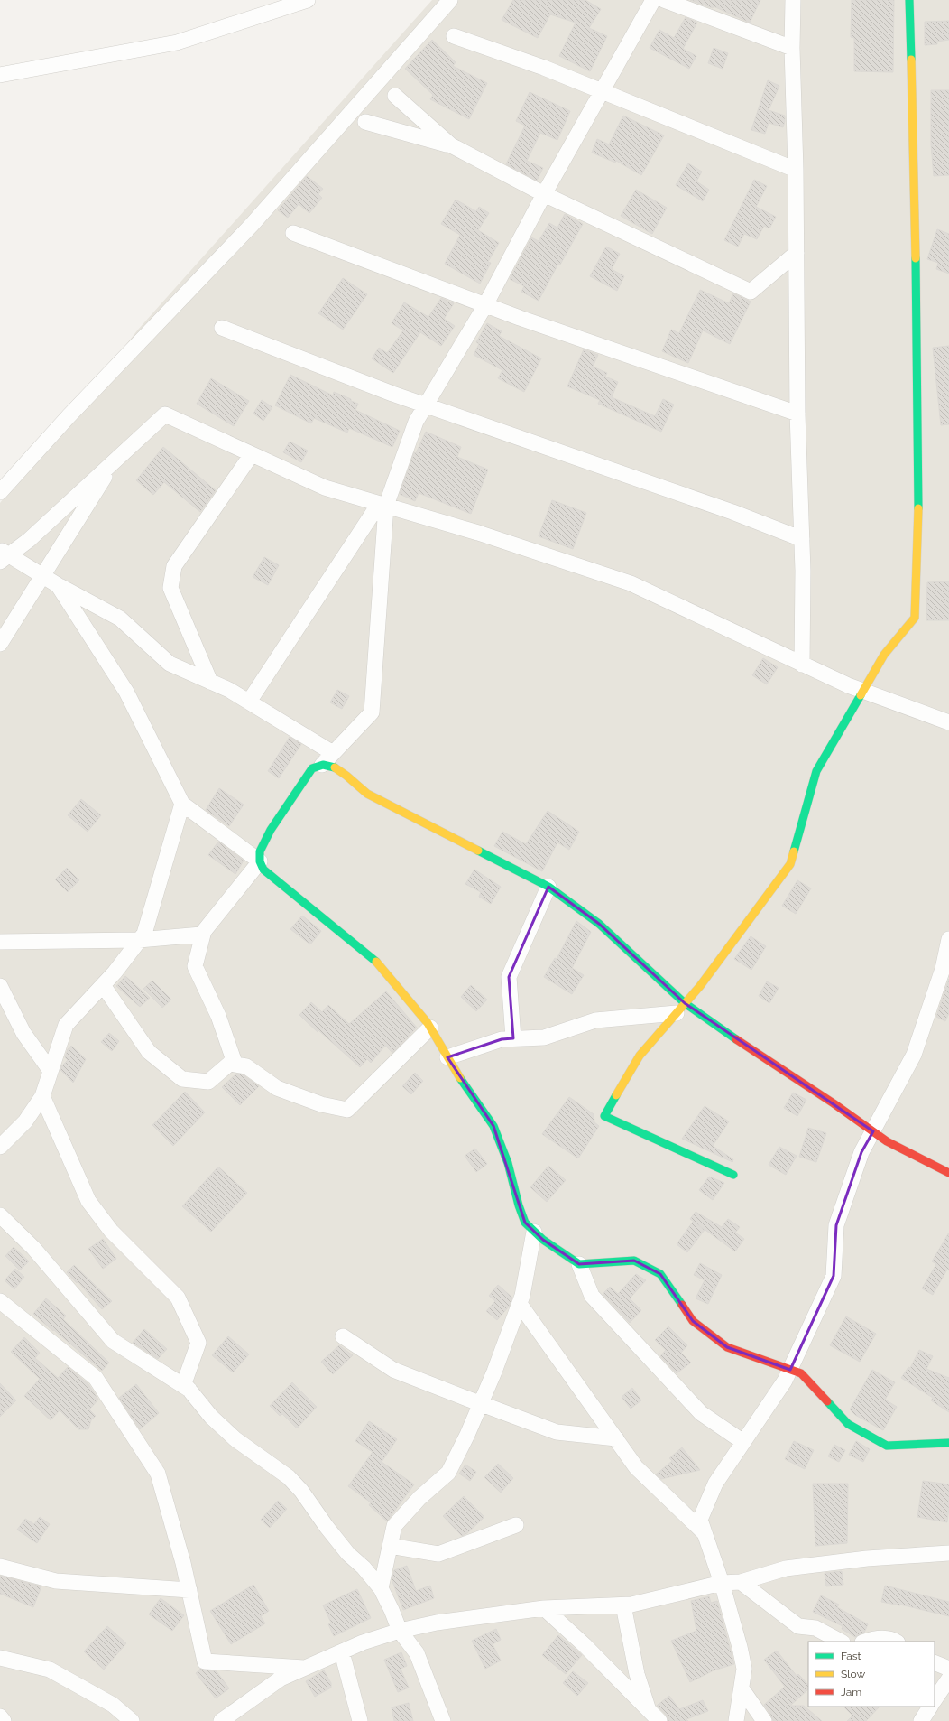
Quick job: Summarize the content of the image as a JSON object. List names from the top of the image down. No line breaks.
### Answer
{"legend":["Fast","Slow","Jam"]}
